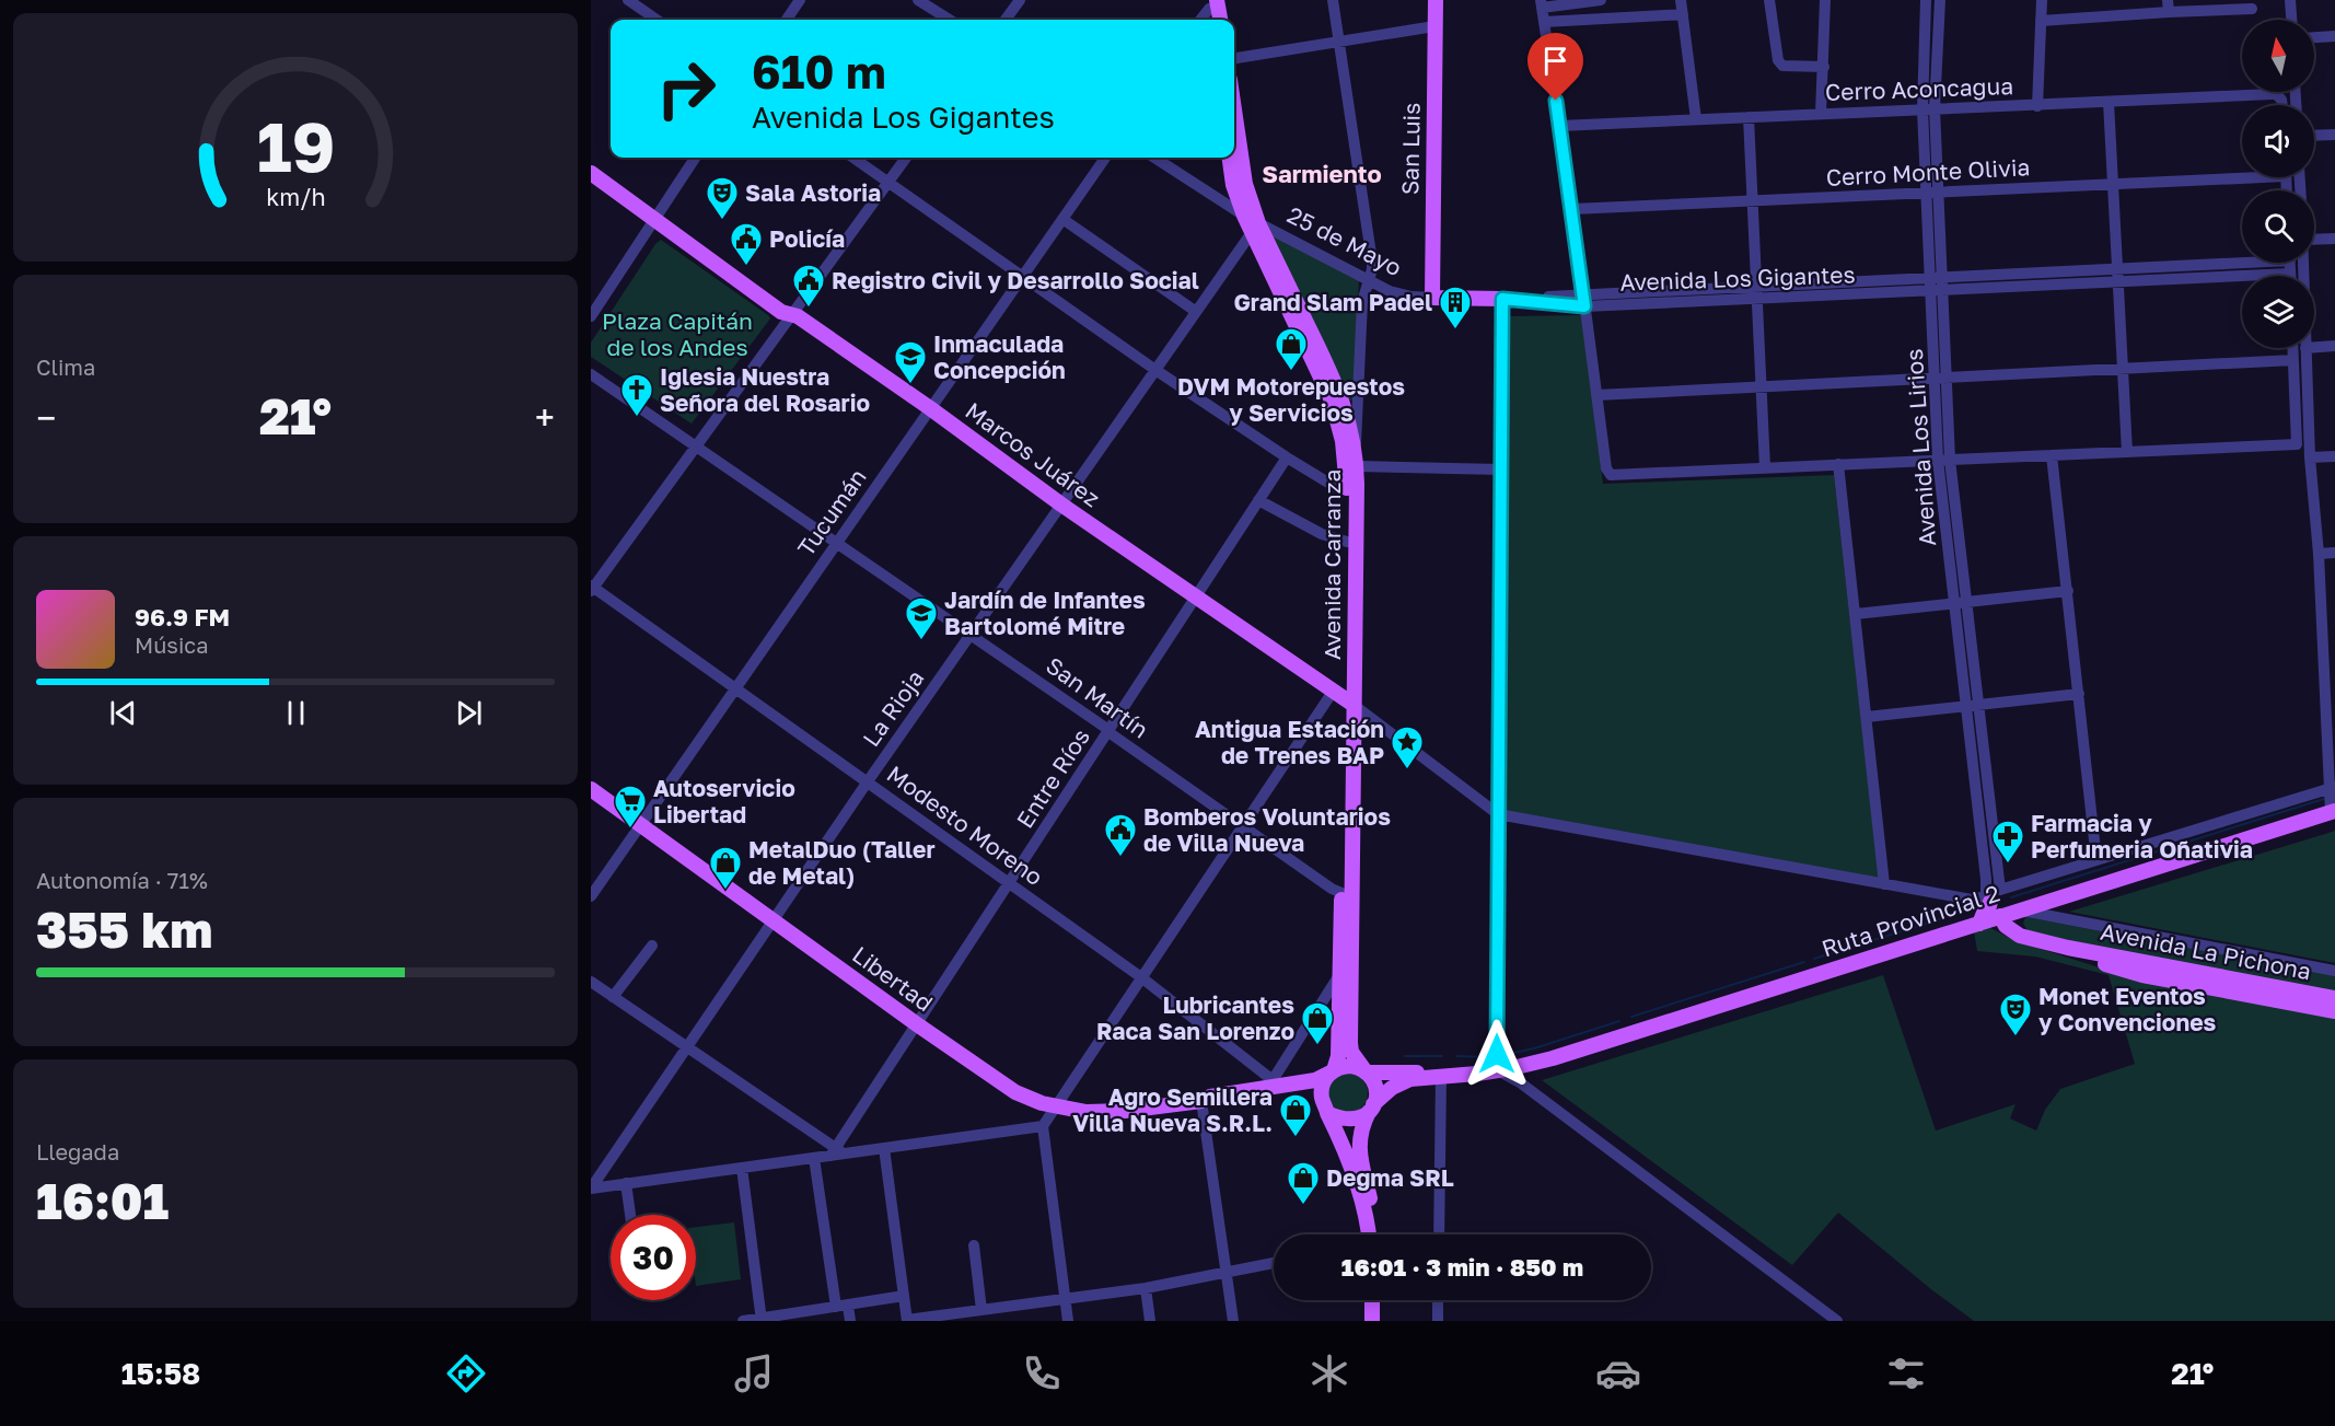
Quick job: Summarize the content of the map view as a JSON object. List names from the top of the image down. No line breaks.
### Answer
{"streets":{"main road":["San Luis","25 de Mayo","Marcos Juárez","Avenida Carranza","Ruta Provincial 2","Avenida La Pichona","Libertad"],"street":["Cerro Aconcagua","Cerro Monte Olivia","Avenida Los Gigantes","Avenida Los Lirios","Tucumán","San Martín","La Rioja","Entre Ríos","Modesto Moreno"]},"crossings":[["Cerro Aconcagua","Avenida Los Lirios"],["San Luis","25 de Mayo"],["Cerro Monte Olivia","Avenida Los Lirios"],["25 de Mayo","Avenida Los Gigantes"],["25 de Mayo","Avenida Carranza"],["25 de Mayo","La Rioja"],["Avenida Los Gigantes","Avenida Los Lirios"],["Marcos Juárez","Tucumán"],["Marcos Juárez","Avenida Carranza"],["Marcos Juárez","La Rioja"],["Marcos Juárez","Entre Ríos"],["Tucumán","San Martín"],["Tucumán","Modesto Moreno"],["Tucumán","Libertad"],["Avenida Carranza","San Martín"],["Avenida Carranza","La Rioja"],["Avenida Carranza","Libertad"],["San Martín","La Rioja"],["San Martín","Entre Ríos"],["La Rioja","Modesto Moreno"],["La Rioja","Libertad"],["Entre Ríos","Modesto Moreno"],["Entre Ríos","Libertad"],["Modesto Moreno","Libertad"],["Ruta Provincial 2","Avenida La Pichona"]],"districts":["Sarmiento"],"parks":["Plaza Capitán de los Andes"],"places":{"theatre":["Sala Astoria","Monet Eventos y Convenciones"],"public building":["Policía","Registro Civil y Desarrollo Social","Bomberos Voluntarios de Villa Nueva"],"building":["Grand Slam Padel"],"shop":["DVM Motorepuestos y Servicios","MetalDuo (Taller de Metal)","Lubricantes Raca San Lorenzo","Agro Semillera Villa Nueva S.R.L.","Degma SRL"],"school or university":["Inmaculada Concepción","Jardín de Infantes Bartolomé Mitre"],"church":["Iglesia Nuestra Señora del Rosario"],"place":["Antigua Estación de Trenes BAP"],"supermarket":["Autoservicio Libertad"],"pharmacy":["Farmacia y Perfumeria Oñativia"]},"north":"top","page":{"turn":["610 m","Avenida Los Gigantes"],"tile":["Clima",["Autonomía · 71%","355 km"],["Llegada","16:01"]],"heat":["−","21°","+"],"song":["96.9 FM","Música"],"limit":"30","trip":"16:01 · 3 min · 850 m","tabs":["15:58","21°"],"gauge":["19","km/h"]}}
